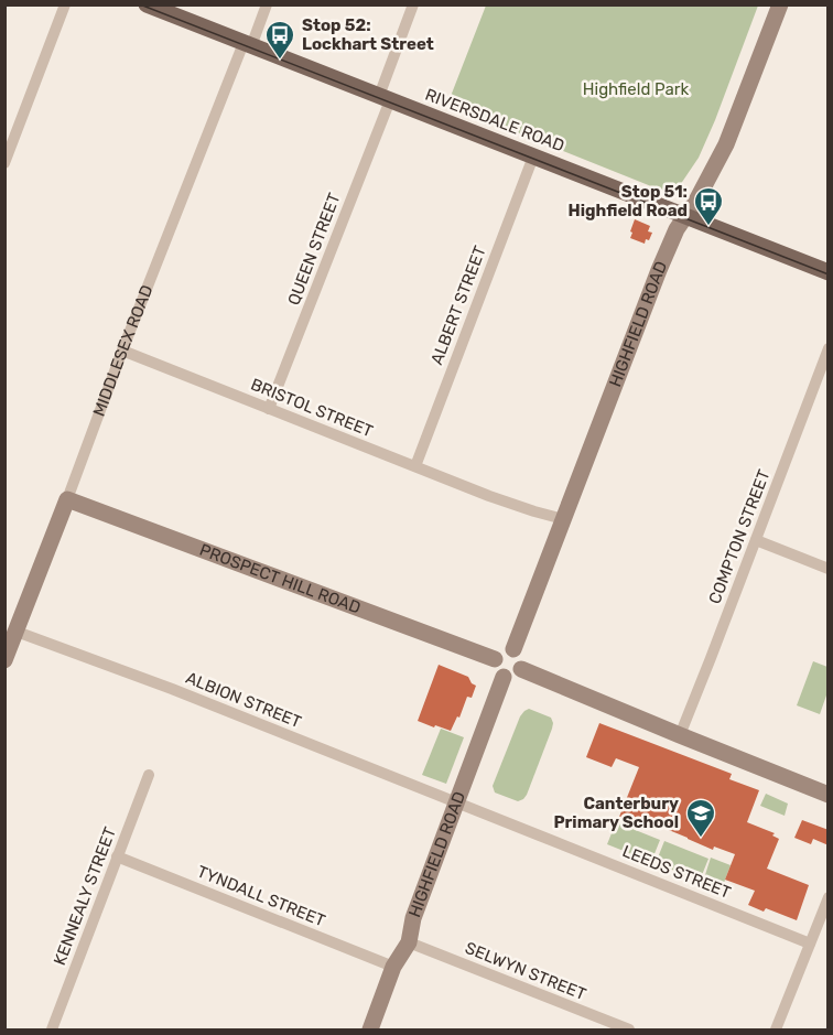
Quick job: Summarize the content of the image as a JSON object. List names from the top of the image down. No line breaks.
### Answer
{"streets":{"main road":["RIVERSDALE ROAD","HIGHFIELD ROAD","MIDDLESEX ROAD","PROSPECT HILL ROAD"],"street":["QUEEN STREET","ALBERT STREET","BRISTOL STREET","COMPTON STREET","ALBION STREET","LEEDS STREET","KENNEALY STREET","TYNDALL STREET","SELWYN STREET"]},"crossings":[["RIVERSDALE ROAD","QUEEN STREET"],["RIVERSDALE ROAD","ALBERT STREET"],["RIVERSDALE ROAD","HIGHFIELD ROAD"],["RIVERSDALE ROAD","MIDDLESEX ROAD"],["QUEEN STREET","BRISTOL STREET"],["ALBERT STREET","BRISTOL STREET"],["HIGHFIELD ROAD","BRISTOL STREET"],["HIGHFIELD ROAD","PROSPECT HILL ROAD"],["HIGHFIELD ROAD","ALBION STREET"],["HIGHFIELD ROAD","LEEDS STREET"],["HIGHFIELD ROAD","TYNDALL STREET"],["HIGHFIELD ROAD","SELWYN STREET"],["MIDDLESEX ROAD","BRISTOL STREET"],["MIDDLESEX ROAD","PROSPECT HILL ROAD"],["MIDDLESEX ROAD","ALBION STREET"],["ALBION STREET","LEEDS STREET"],["KENNEALY STREET","TYNDALL STREET"]],"parks":["Highfield Park"],"places":{"bus stop":["Stop 52: Lockhart Street","Stop 51: Highfield Road"],"school or university":["Canterbury Primary School"]}}
